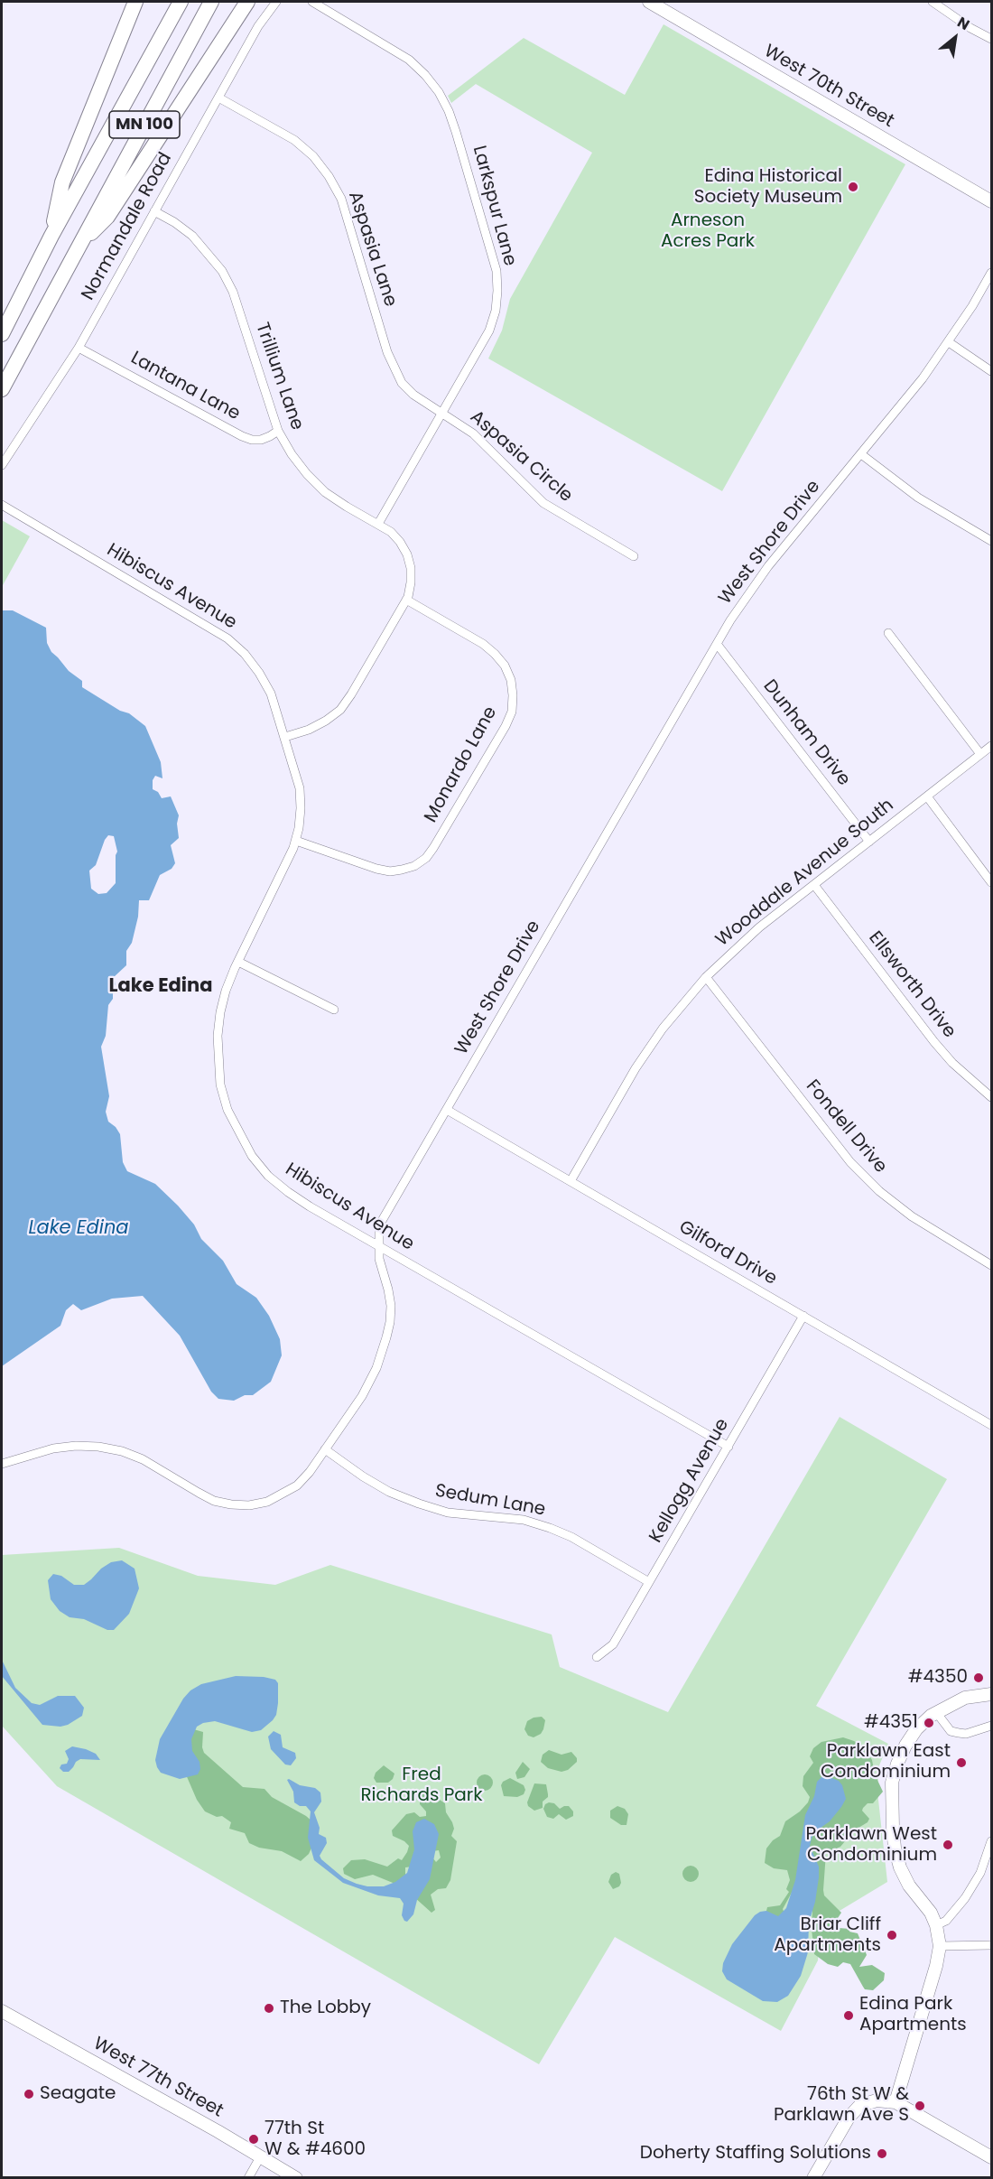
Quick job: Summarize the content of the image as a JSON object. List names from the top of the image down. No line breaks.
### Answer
{"streets":{"highway":["MN 100"],"street":["West 70th Street","Larkspur Lane","Normandale Road","Aspasia Lane","Trillium Lane","Lantana Lane","Aspasia Circle","West Shore Drive","Hibiscus Avenue","Dunham Drive","Monardo Lane","Wooddale Avenue South","Ellsworth Drive","Fondell Drive","Gilford Drive","Kellogg Avenue","Sedum Lane","West 77th Street"]},"crossings":[["Larkspur Lane","Aspasia Lane"],["Larkspur Lane","Trillium Lane"],["Larkspur Lane","Aspasia Circle"],["Normandale Road","Aspasia Lane"],["Normandale Road","Trillium Lane"],["Normandale Road","Lantana Lane"],["Aspasia Lane","Aspasia Circle"],["Trillium Lane","Lantana Lane"],["Trillium Lane","Hibiscus Avenue"],["Trillium Lane","Monardo Lane"],["West Shore Drive","Hibiscus Avenue"],["West Shore Drive","Dunham Drive"],["West Shore Drive","Gilford Drive"],["West Shore Drive","Sedum Lane"],["Hibiscus Avenue","Monardo Lane"],["Hibiscus Avenue","Kellogg Avenue"],["Dunham Drive","Wooddale Avenue South"],["Wooddale Avenue South","Ellsworth Drive"],["Wooddale Avenue South","Fondell Drive"],["Wooddale Avenue South","Gilford Drive"],["Gilford Drive","Kellogg Avenue"],["Kellogg Avenue","Sedum Lane"]],"districts":["Lake Edina"],"water":["Lake Edina"],"parks":["Arneson Acres Park","Fred Richards Park"],"places":["Edina Historical Society Museum","#4350","#4351","Parklawn East Condominium","Parklawn West Condominium","Briar Cliff Apartments","The Lobby","Edina Park Apartments","Seagate","76th St W & Parklawn Ave S","77th St W & #4600","Doherty Staffing Solutions"],"north":"top right"}
